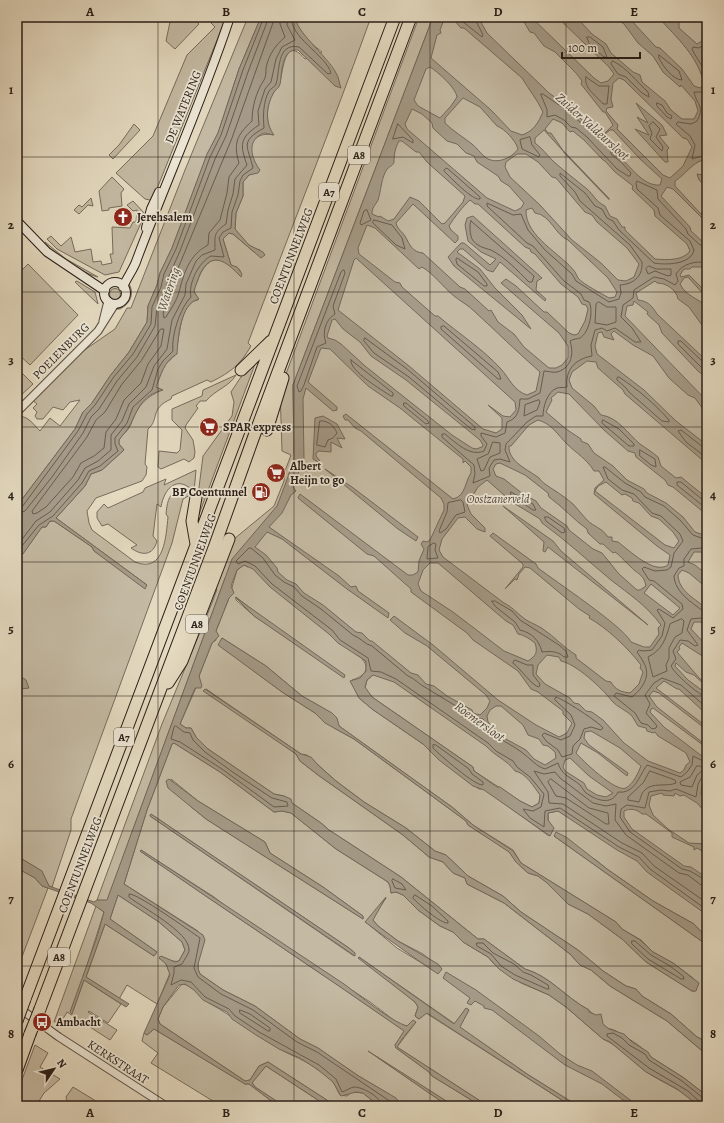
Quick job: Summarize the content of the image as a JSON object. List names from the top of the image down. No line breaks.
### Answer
{"streets":{"highway":["A8","A7","COENTUNNELWEG"],"main road":["DE WATERING"],"street":["POELENBURG","KERKSTRAAT"]},"crossings":[["DE WATERING","POELENBURG"],["A8","COENTUNNELWEG"]],"water":["Zuider Valdeursloot","Watering","Roemersloot"],"parks":["Oostzanerveld"],"places":{"church":["Jerehsalem"],"supermarket":["SPAR express","Albert Heijn to go"],"fuel station":["BP Coentunnel"],"bus stop":["Ambacht"]},"scale_bar":"100 m","north":"top right","grid":{"columns":["A","B","C","D","E"],"rows":["1","2","3","4","5","6","7","8"]}}
